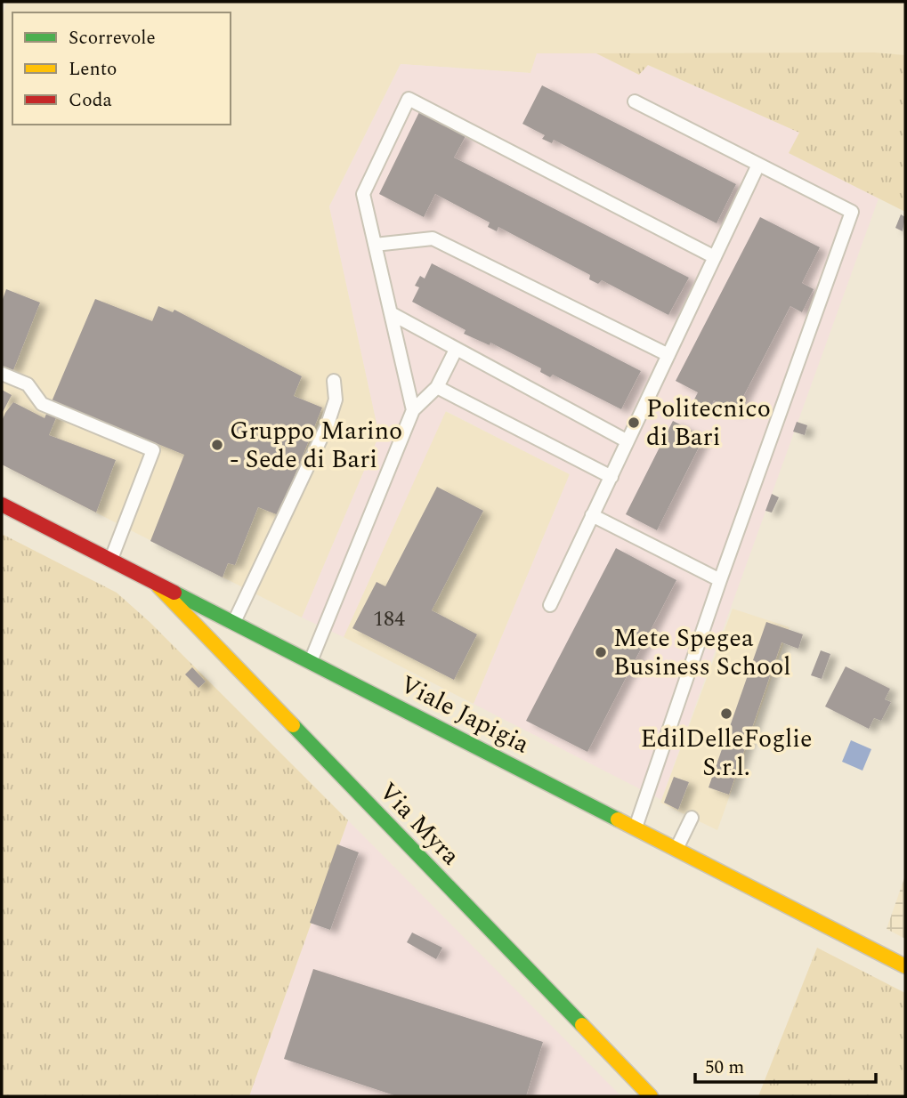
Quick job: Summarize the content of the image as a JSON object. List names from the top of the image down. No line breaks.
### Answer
{"streets":{"main road":["Viale Japigia","Via Myra"]},"crossings":[["Viale Japigia","Via Myra"]],"places":["Politecnico di Bari","Gruppo Marino - Sede di Bari","Mete Spegea Business School","EdilDelleFoglie S.r.l."],"house_numbers":["184"],"legend":["Scorrevole","Lento","Coda"],"scale_bar":"50 m"}
